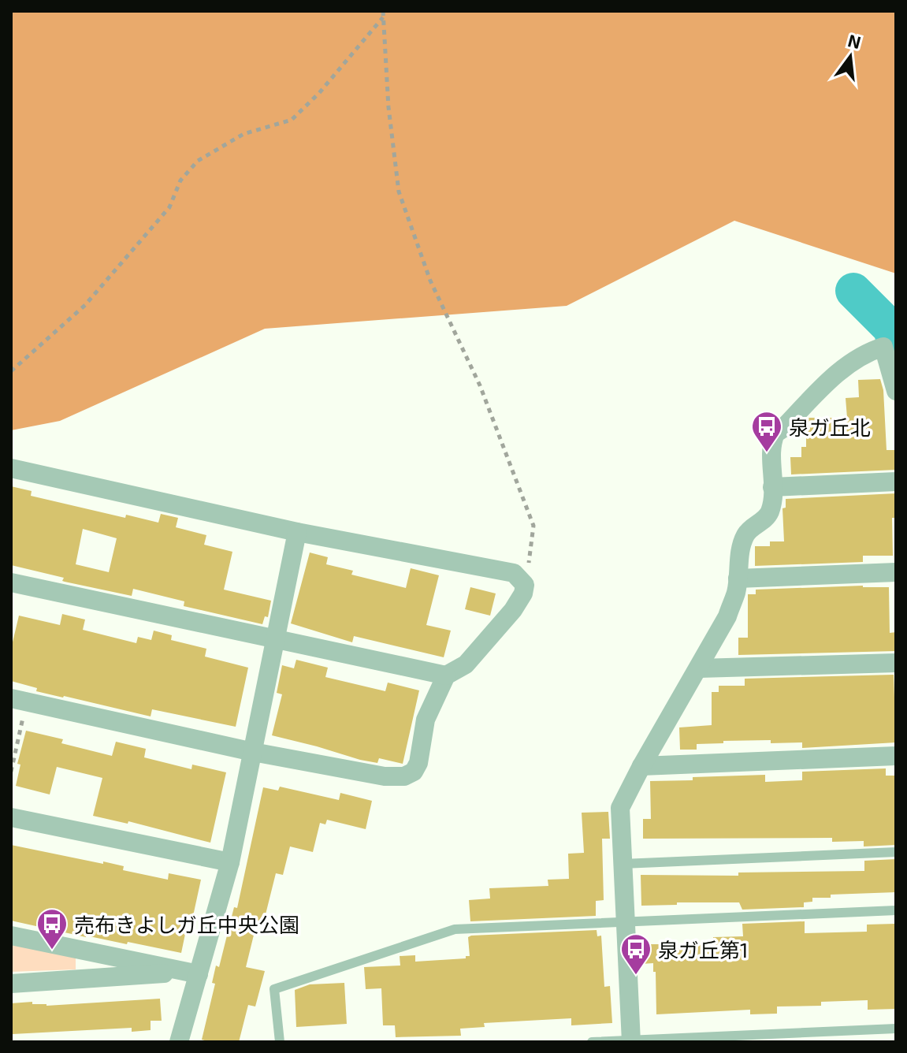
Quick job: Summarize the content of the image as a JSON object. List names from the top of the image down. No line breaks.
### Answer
{"places":{"bus stop":["泉ガ丘北","売布きよしガ丘中央公園","泉ガ丘第1"]},"north":"top"}
